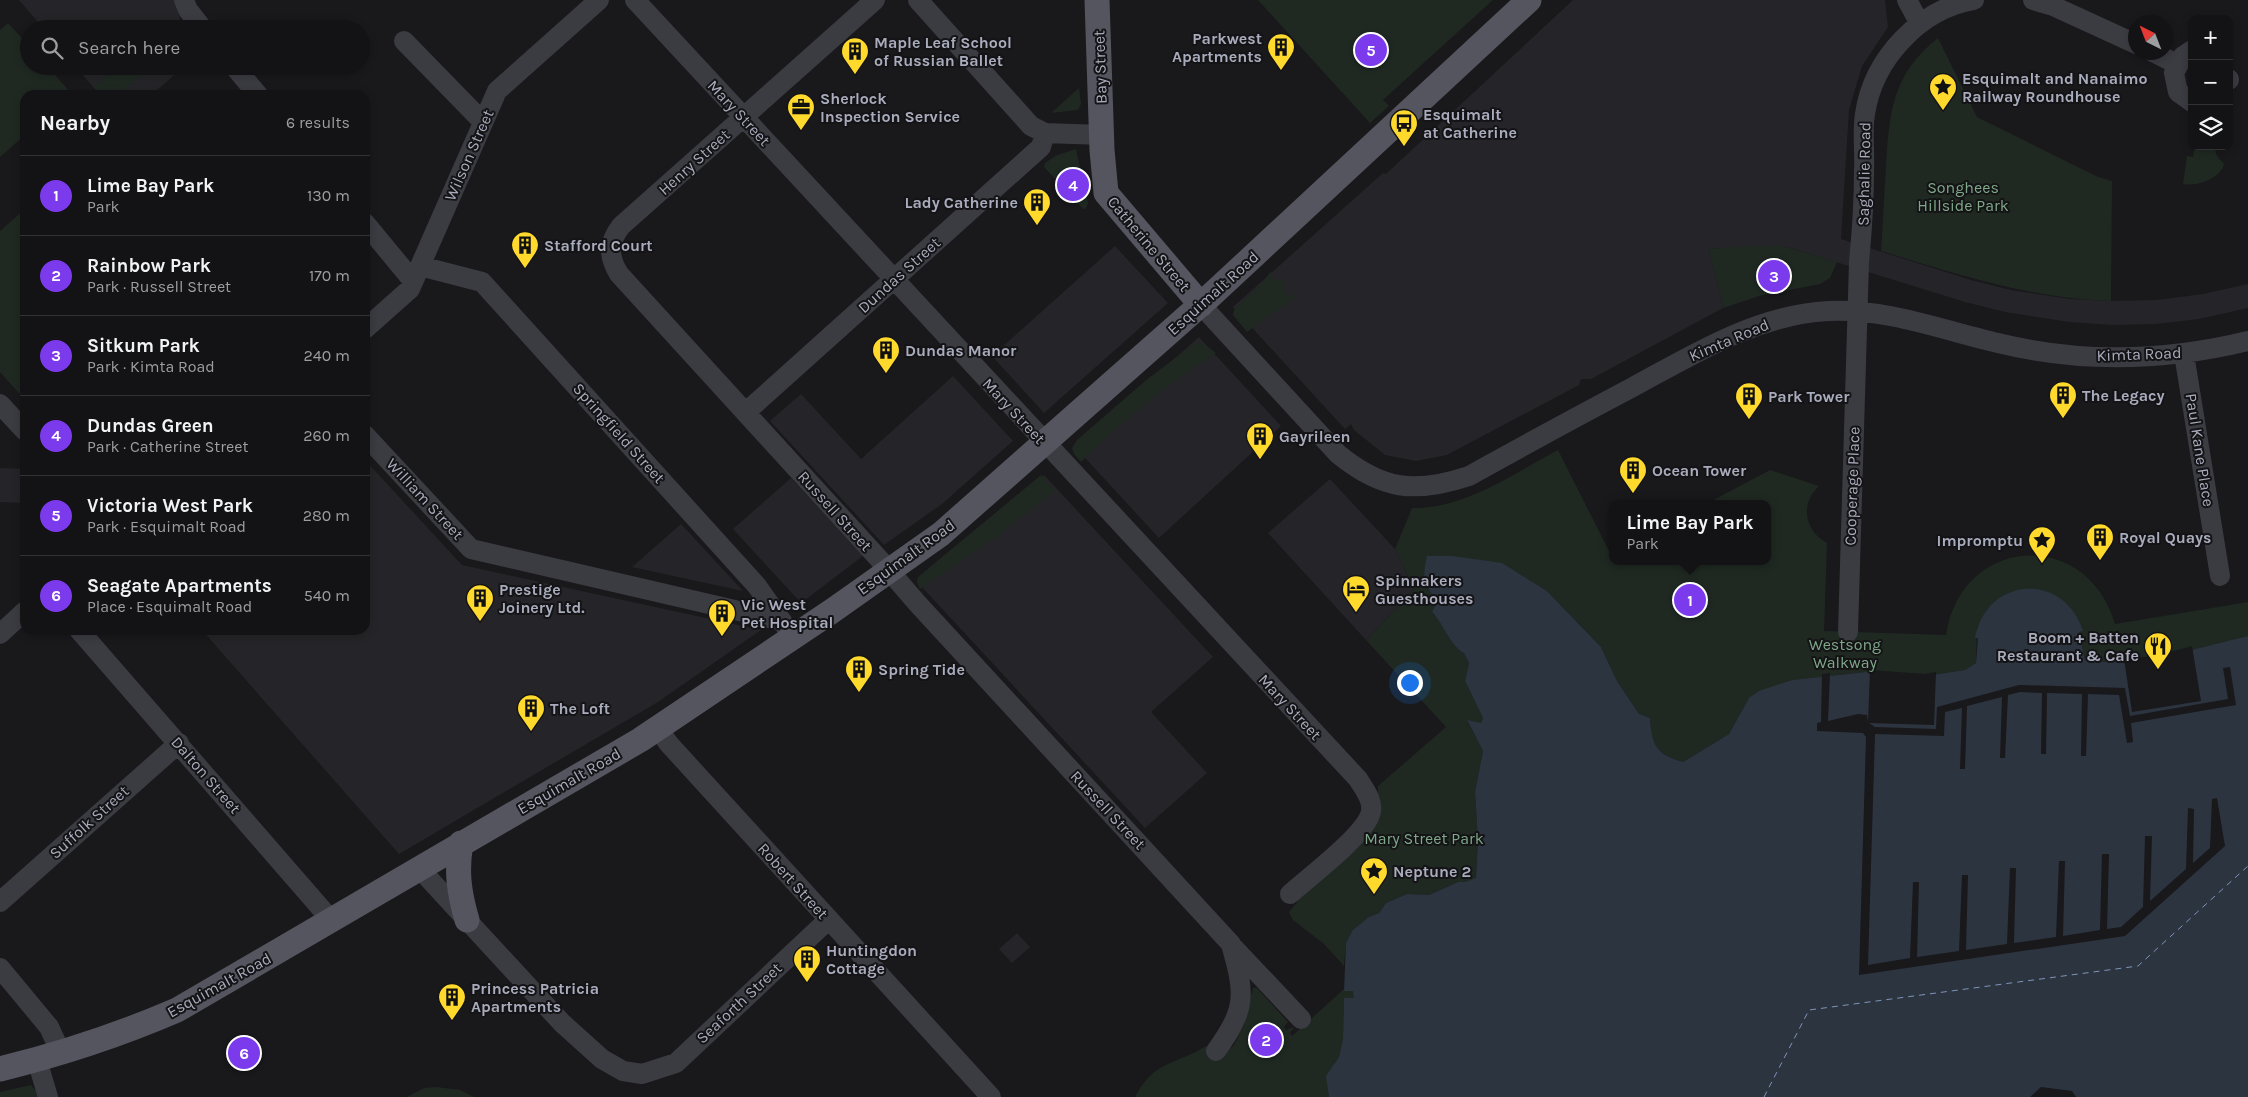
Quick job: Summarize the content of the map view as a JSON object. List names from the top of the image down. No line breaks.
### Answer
{"streets":{"main road":["Bay Street","Catherine Street","Esquimalt Road"],"street":["Mary Street","Wilson Street","Henry Street","Saghalie Road","Dundas Street","Kimta Road","Springfield Street","Paul Kane Place","Cooperage Place","William Street","Russell Street","Dalton Street","Suffolk Street","Robert Street","Seaforth Street"]},"crossings":[["Bay Street","Catherine Street"],["Mary Street","Henry Street"],["Mary Street","Dundas Street"],["Mary Street","Esquimalt Road"],["Wilson Street","Springfield Street"],["Henry Street","Russell Street"],["Saghalie Road","Kimta Road"],["Saghalie Road","Cooperage Place"],["Catherine Street","Esquimalt Road"],["Catherine Street","Kimta Road"],["Dundas Street","Russell Street"],["Esquimalt Road","Springfield Street"],["Esquimalt Road","William Street"],["Esquimalt Road","Russell Street"],["Esquimalt Road","Dalton Street"],["Esquimalt Road","Robert Street"],["Kimta Road","Paul Kane Place"],["Kimta Road","Cooperage Place"],["Springfield Street","William Street"],["Dalton Street","Suffolk Street"],["Robert Street","Seaforth Street"]],"parks":["Songhees Hillside Park","Westsong Walkway","Mary Street Park"],"places":{"building":["Parkwest Apartments","Maple Leaf School of Russian Ballet","Lady Catherine","Stafford Court","Dundas Manor","The Legacy","Park Tower","Gayrileen","Ocean Tower","Royal Quays","Prestige Joinery Ltd.","Vic West Pet Hospital","Spring Tide","The Loft","Huntingdon Cottage","Princess Patricia Apartments"],"place":["Esquimalt and Nanaimo Railway Roundhouse","Impromptu","Neptune 2"],"office":["Sherlock Inspection Service"],"bus stop":["Esquimalt at Catherine"],"hotel":["Spinnakers Guesthouses"],"restaurant":["Boom + Batten Restaurant & Cafe"]},"north":"top left","page":{"map_buttons":["+","−"],"search":"Search here","pins":["5","4","3","1","2","6"],"heading":["Nearby","6 results"],"list":[{"mark":"1","name":"Lime Bay Park","note":"Park","value":"130 m"},{"mark":"2","name":"Rainbow Park","note":"Park · Russell Street","value":"170 m"},{"mark":"3","name":"Sitkum Park","note":"Park · Kimta Road","value":"240 m"},{"mark":"4","name":"Dundas Green","note":"Park · Catherine Street","value":"260 m"},{"mark":"5","name":"Victoria West Park","note":"Park · Esquimalt Road","value":"280 m"},{"mark":"6","name":"Seagate Apartments","note":"Place · Esquimalt Road","value":"540 m"}],"popup":["Lime Bay Park","Park"]}}
